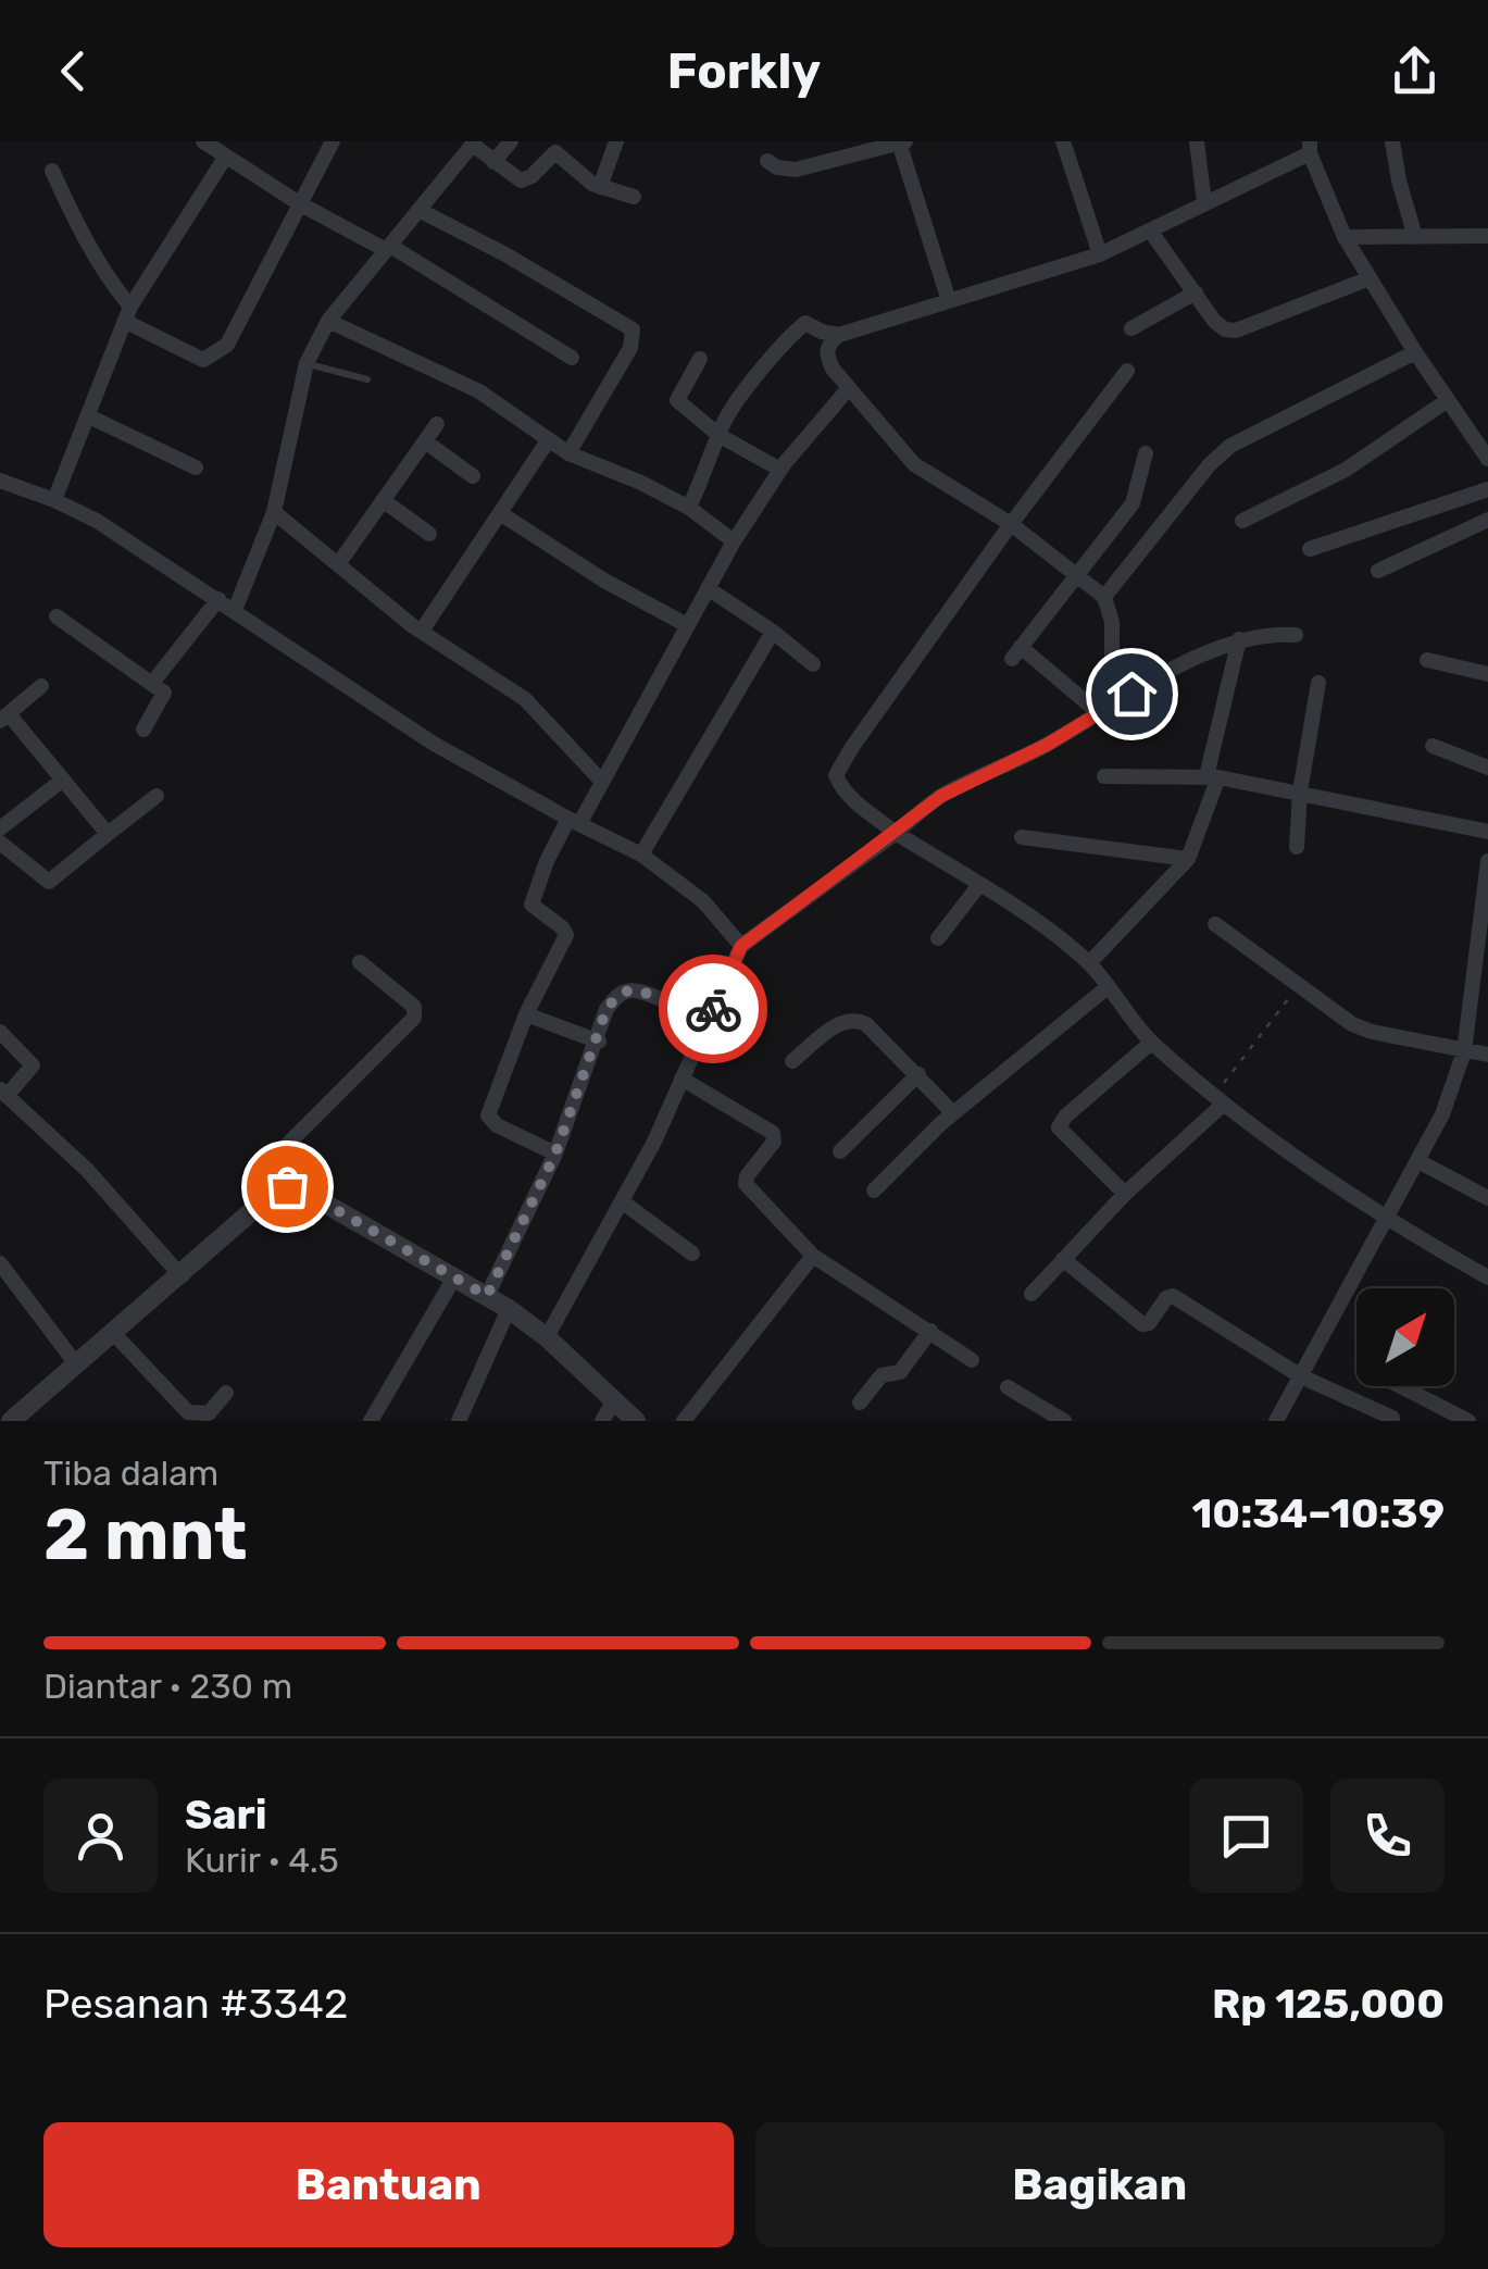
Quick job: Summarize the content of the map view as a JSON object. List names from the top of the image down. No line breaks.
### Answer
{"north":"top right","page":{"header":"Forkly","heading":["2 mnt","Tiba dalam","10:34–10:39"],"panel":["Sari","Kurir · 4.5","Pesanan #3342","Rp 125,000"],"bar":"Diantar · 230 m","buttons":["Bantuan","Bagikan"]}}
